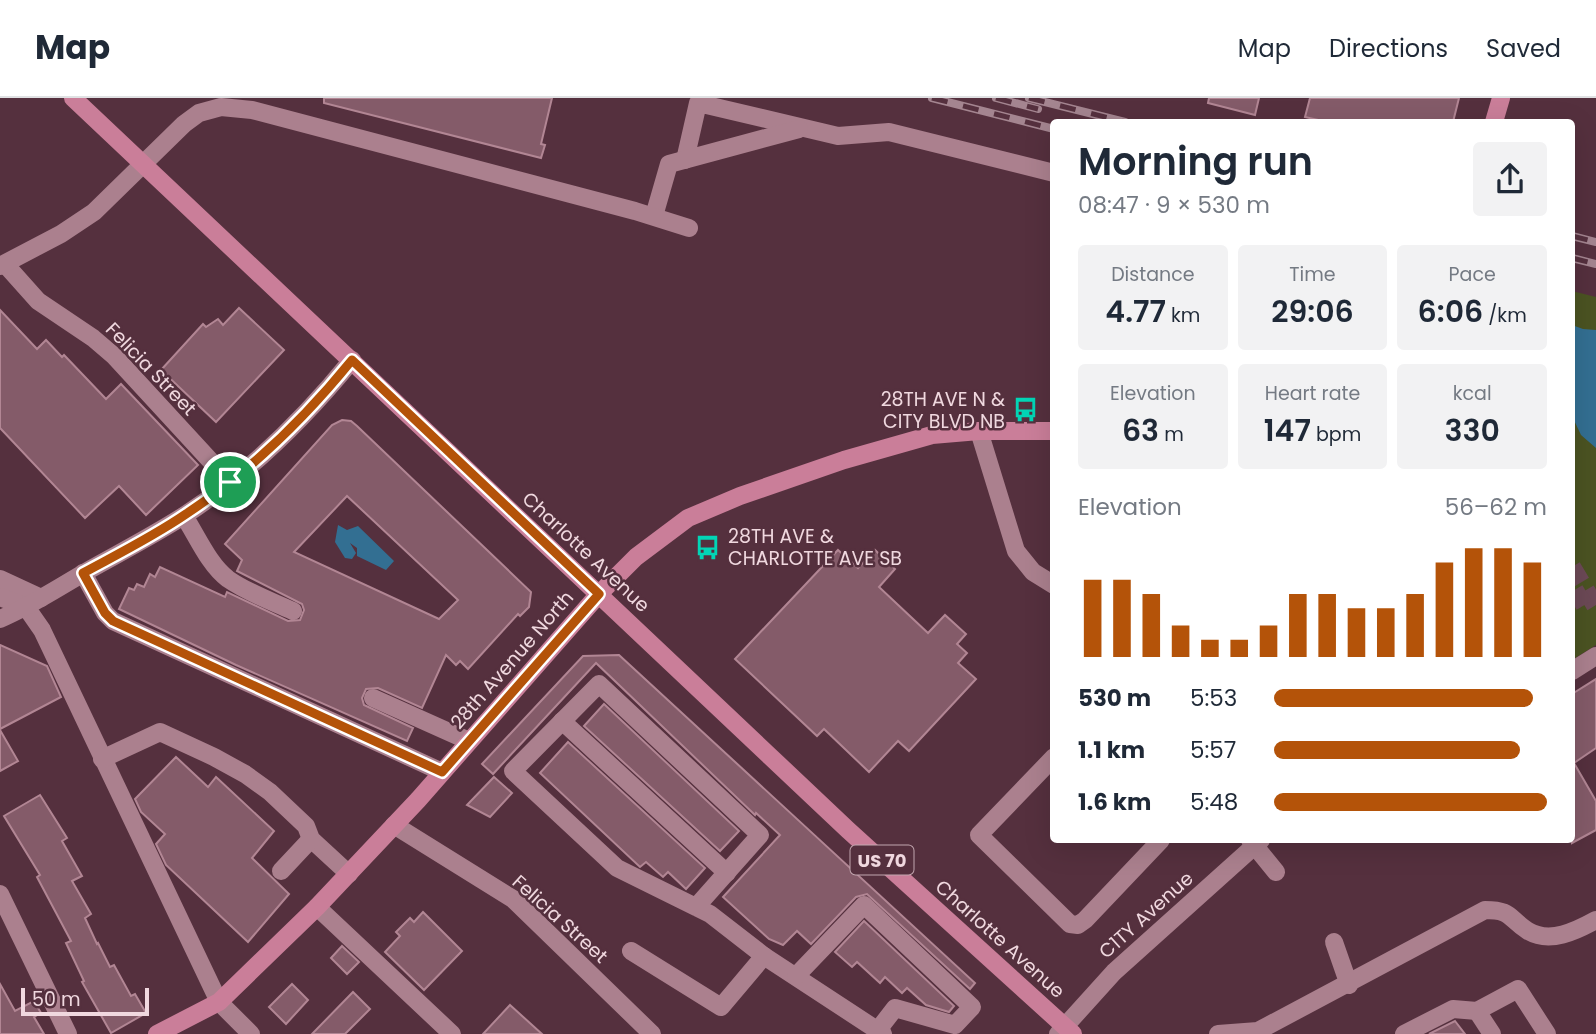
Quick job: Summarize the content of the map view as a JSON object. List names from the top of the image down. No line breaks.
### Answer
{"streets":{"main road":["Charlotte Avenue","28th Avenue North","US 70"],"street":["Felicia Street","C1TY Avenue"]},"crossings":[["Felicia Street","28th Avenue North"],["Charlotte Avenue","28th Avenue North"],["Charlotte Avenue","C1TY Avenue"]],"places":{"bus stop":["28TH AVE N & CITY BLVD NB","28TH AVE & CHARLOTTE AVE SB"]},"scale_bar":"50 m","page":{"header":"Map","nav":["Map","Directions","Saved"],"heading":["Morning run","08:47 · 9 × 530 m"],"stats":[["Distance","4.77 km"],["Time","29:06"],["Pace","6:06 /km"],["Elevation","63 m"],["Heart rate","147 bpm"],["kcal","330"]],"chart":["Elevation","56–62 m"],"list":[{"name":"530 m","note":"5:53"},{"name":"1.1 km","note":"5:57"},{"name":"1.6 km","note":"5:48"}],"scale":"50 m"}}
